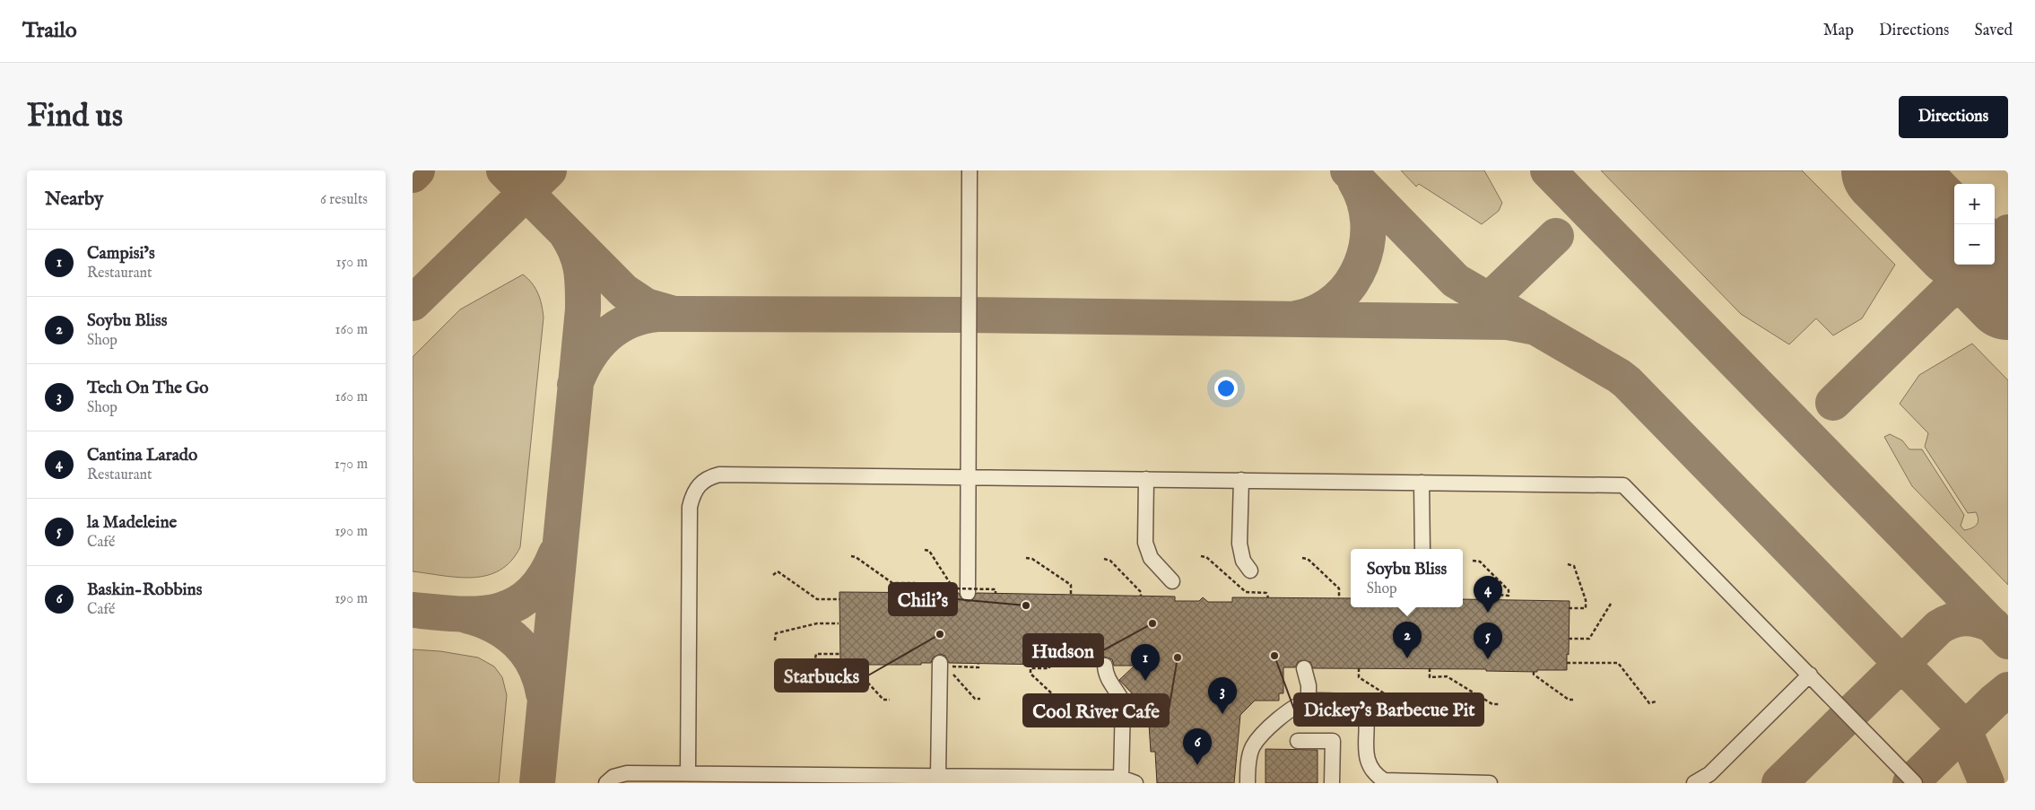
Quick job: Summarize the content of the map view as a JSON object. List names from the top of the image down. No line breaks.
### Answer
{"places":["Chili’s","Hudson","Starbucks","Dickey’s Barbecue Pit","Cool River Cafe"],"page":{"header":"Trailo","nav":["Map","Directions","Saved"],"buttons":"Directions","title":"Find us","heading":["Nearby","6 results"],"map_buttons":["+","−"],"list":[{"mark":"1","name":"Campisi’s","note":"Restaurant","value":"150 m"},{"mark":"2","name":"Soybu Bliss","note":"Shop","value":"160 m"},{"mark":"3","name":"Tech On The Go","note":"Shop","value":"160 m"},{"mark":"4","name":"Cantina Larado","note":"Restaurant","value":"170 m"},{"mark":"5","name":"la Madeleine","note":"Café","value":"190 m"},{"mark":"6","name":"Baskin-Robbins","note":"Café","value":"190 m"}],"popup":["Soybu Bliss","Shop"],"pins":["4","2","5","1","3","6"]}}
